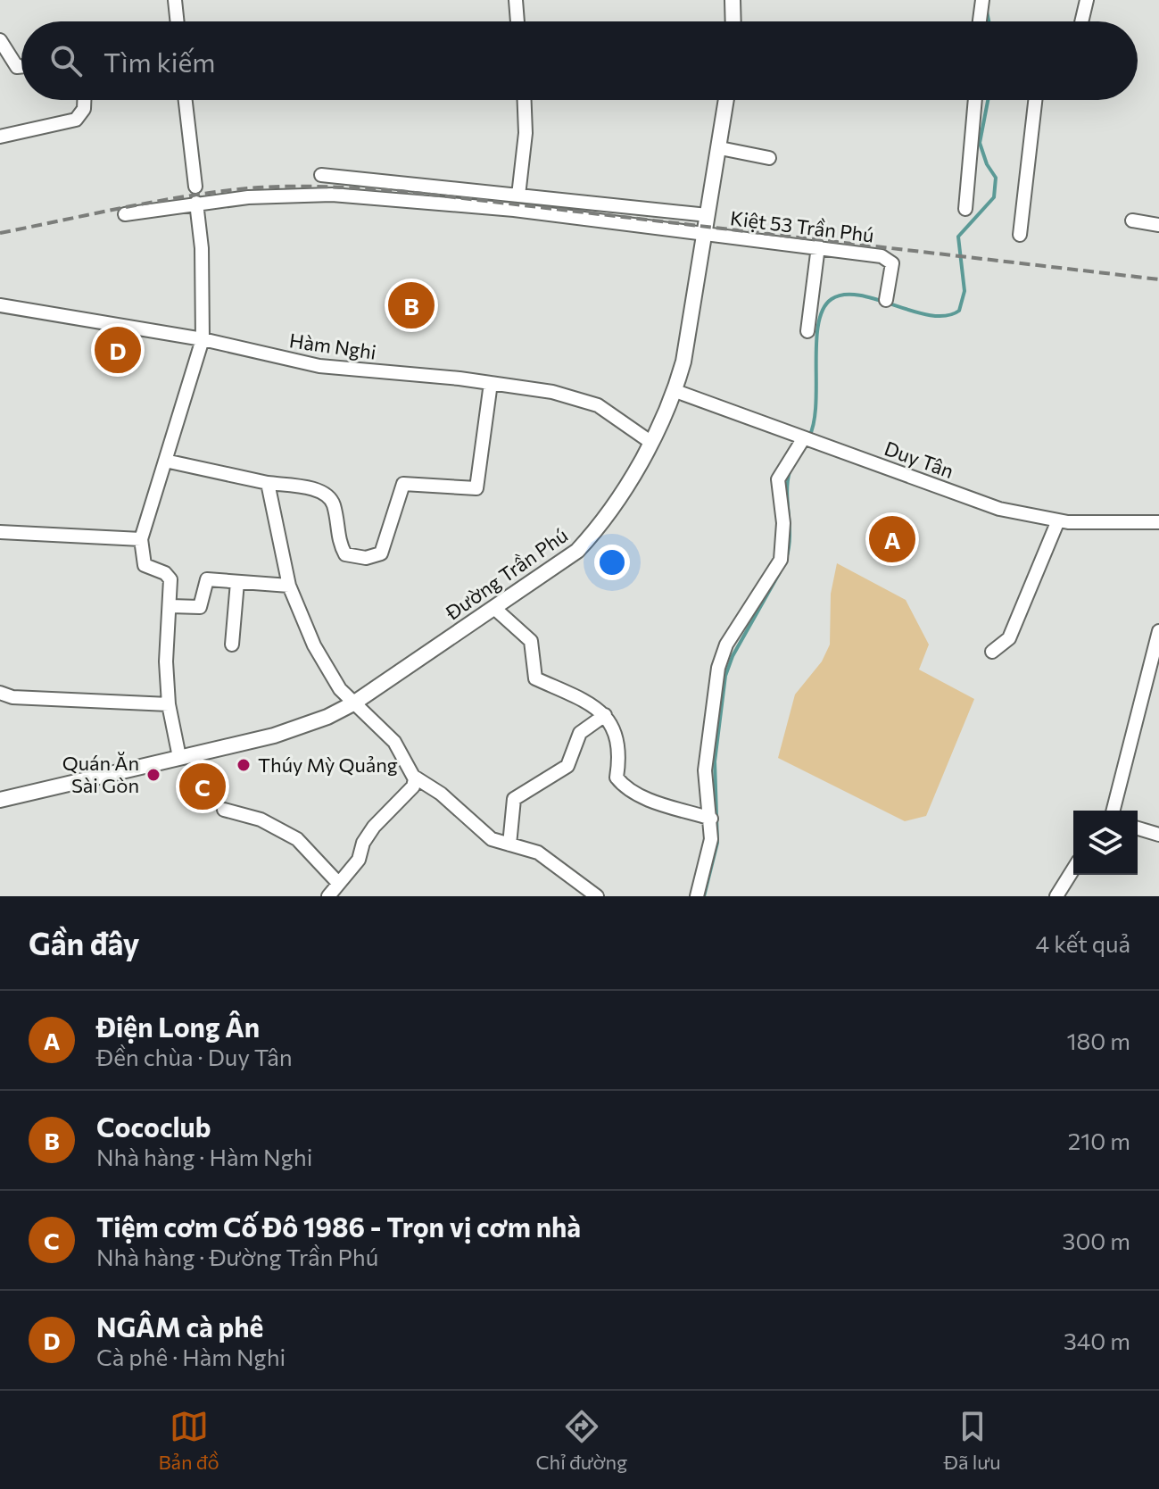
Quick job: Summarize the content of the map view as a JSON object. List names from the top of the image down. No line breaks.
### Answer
{"streets":{"street":["Kiệt 53 Trần Phú","Hàm Nghi","Duy Tân","Đường Trần Phú"]},"crossings":[["Kiệt 53 Trần Phú","Đường Trần Phú"],["Hàm Nghi","Đường Trần Phú"],["Duy Tân","Đường Trần Phú"]],"places":["Thúy Mỳ Quảng","Quán Ăn Sài Gòn"],"page":{"search":"Tìm kiếm","pins":["B","D","A","C"],"heading":["Gần đây","4 kết quả"],"list":[{"mark":"A","name":"Điện Long Ân","note":"Đền chùa · Duy Tân","value":"180 m"},{"mark":"B","name":"Cococlub","note":"Nhà hàng · Hàm Nghi","value":"210 m"},{"mark":"C","name":"Tiệm cơm Cố Đô 1986 - Trọn vị cơm nhà","note":"Nhà hàng · Đường Trần Phú","value":"300 m"},{"mark":"D","name":"NGÂM cà phê","note":"Cà phê · Hàm Nghi","value":"340 m"}],"nav":["Bản đồ","Chỉ đường","Đã lưu"]}}
